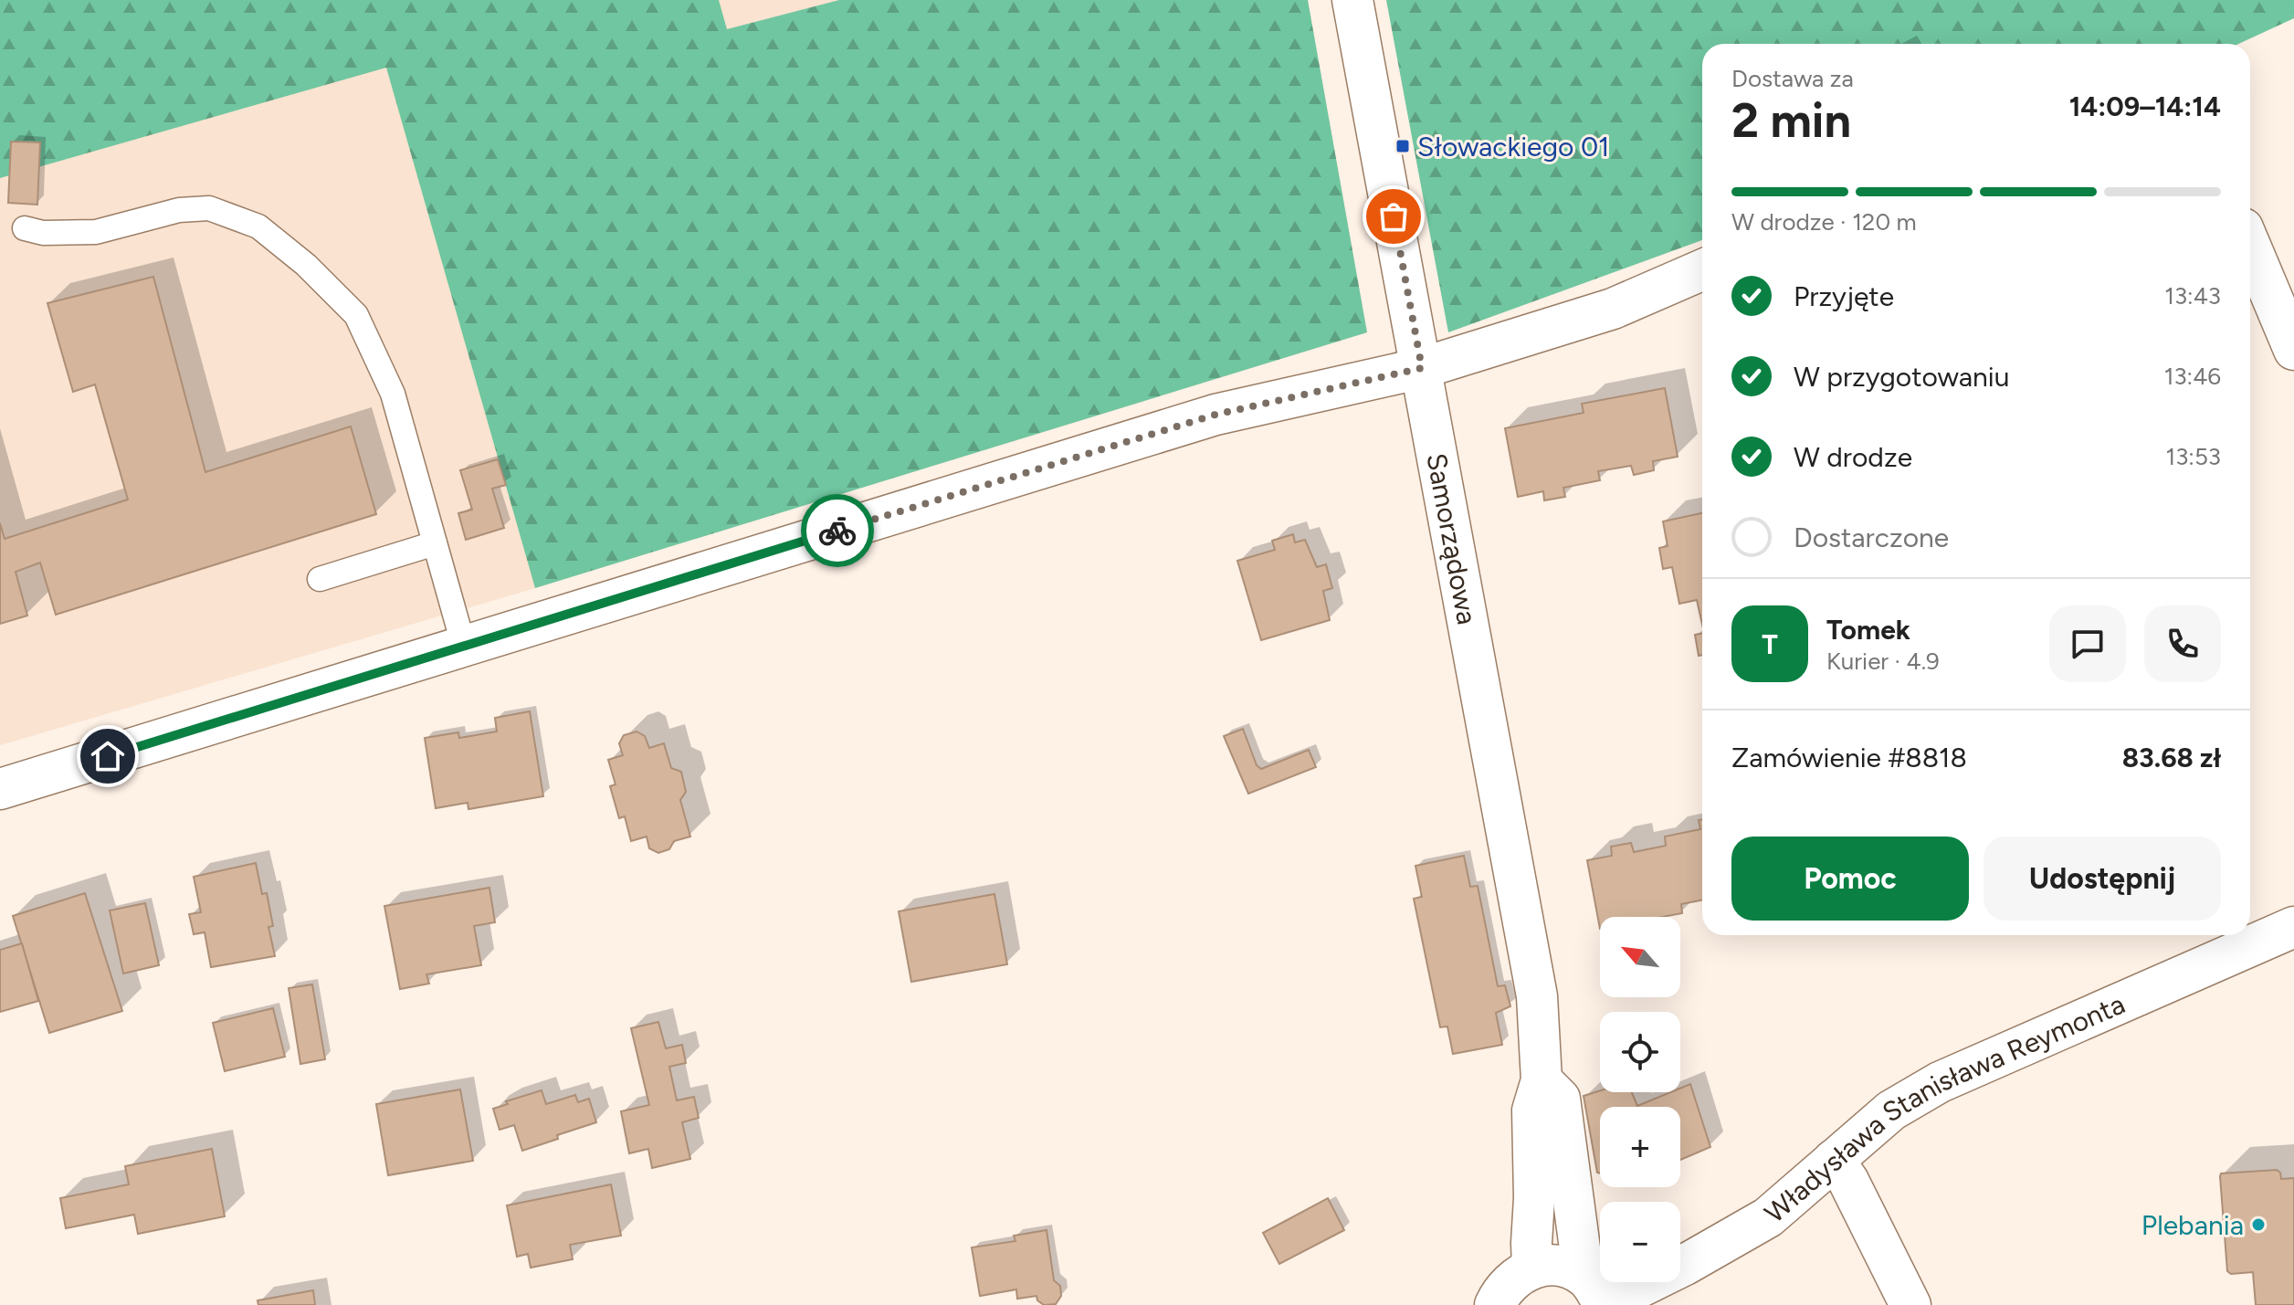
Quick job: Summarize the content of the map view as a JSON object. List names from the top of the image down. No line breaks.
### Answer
{"streets":{"street":["Samorządowa","Władysława Stanisława Reymonta"]},"places":{"transit":["Słowackiego 01"],"other":["Plebania"]},"north":"top left","page":{"heading":["2 min","Dostawa za","14:09–14:14"],"panel":["Tomek","Kurier · 4.9","Zamówienie #8818","83.68 zł"],"bar":"W drodze · 120 m","list":[["Przyjęte","13:43"],["W przygotowaniu","13:46"],["W drodze","13:53"],"Dostarczone"],"round":"T","buttons":["Pomoc","Udostępnij"],"map_buttons":["+","−"]}}
